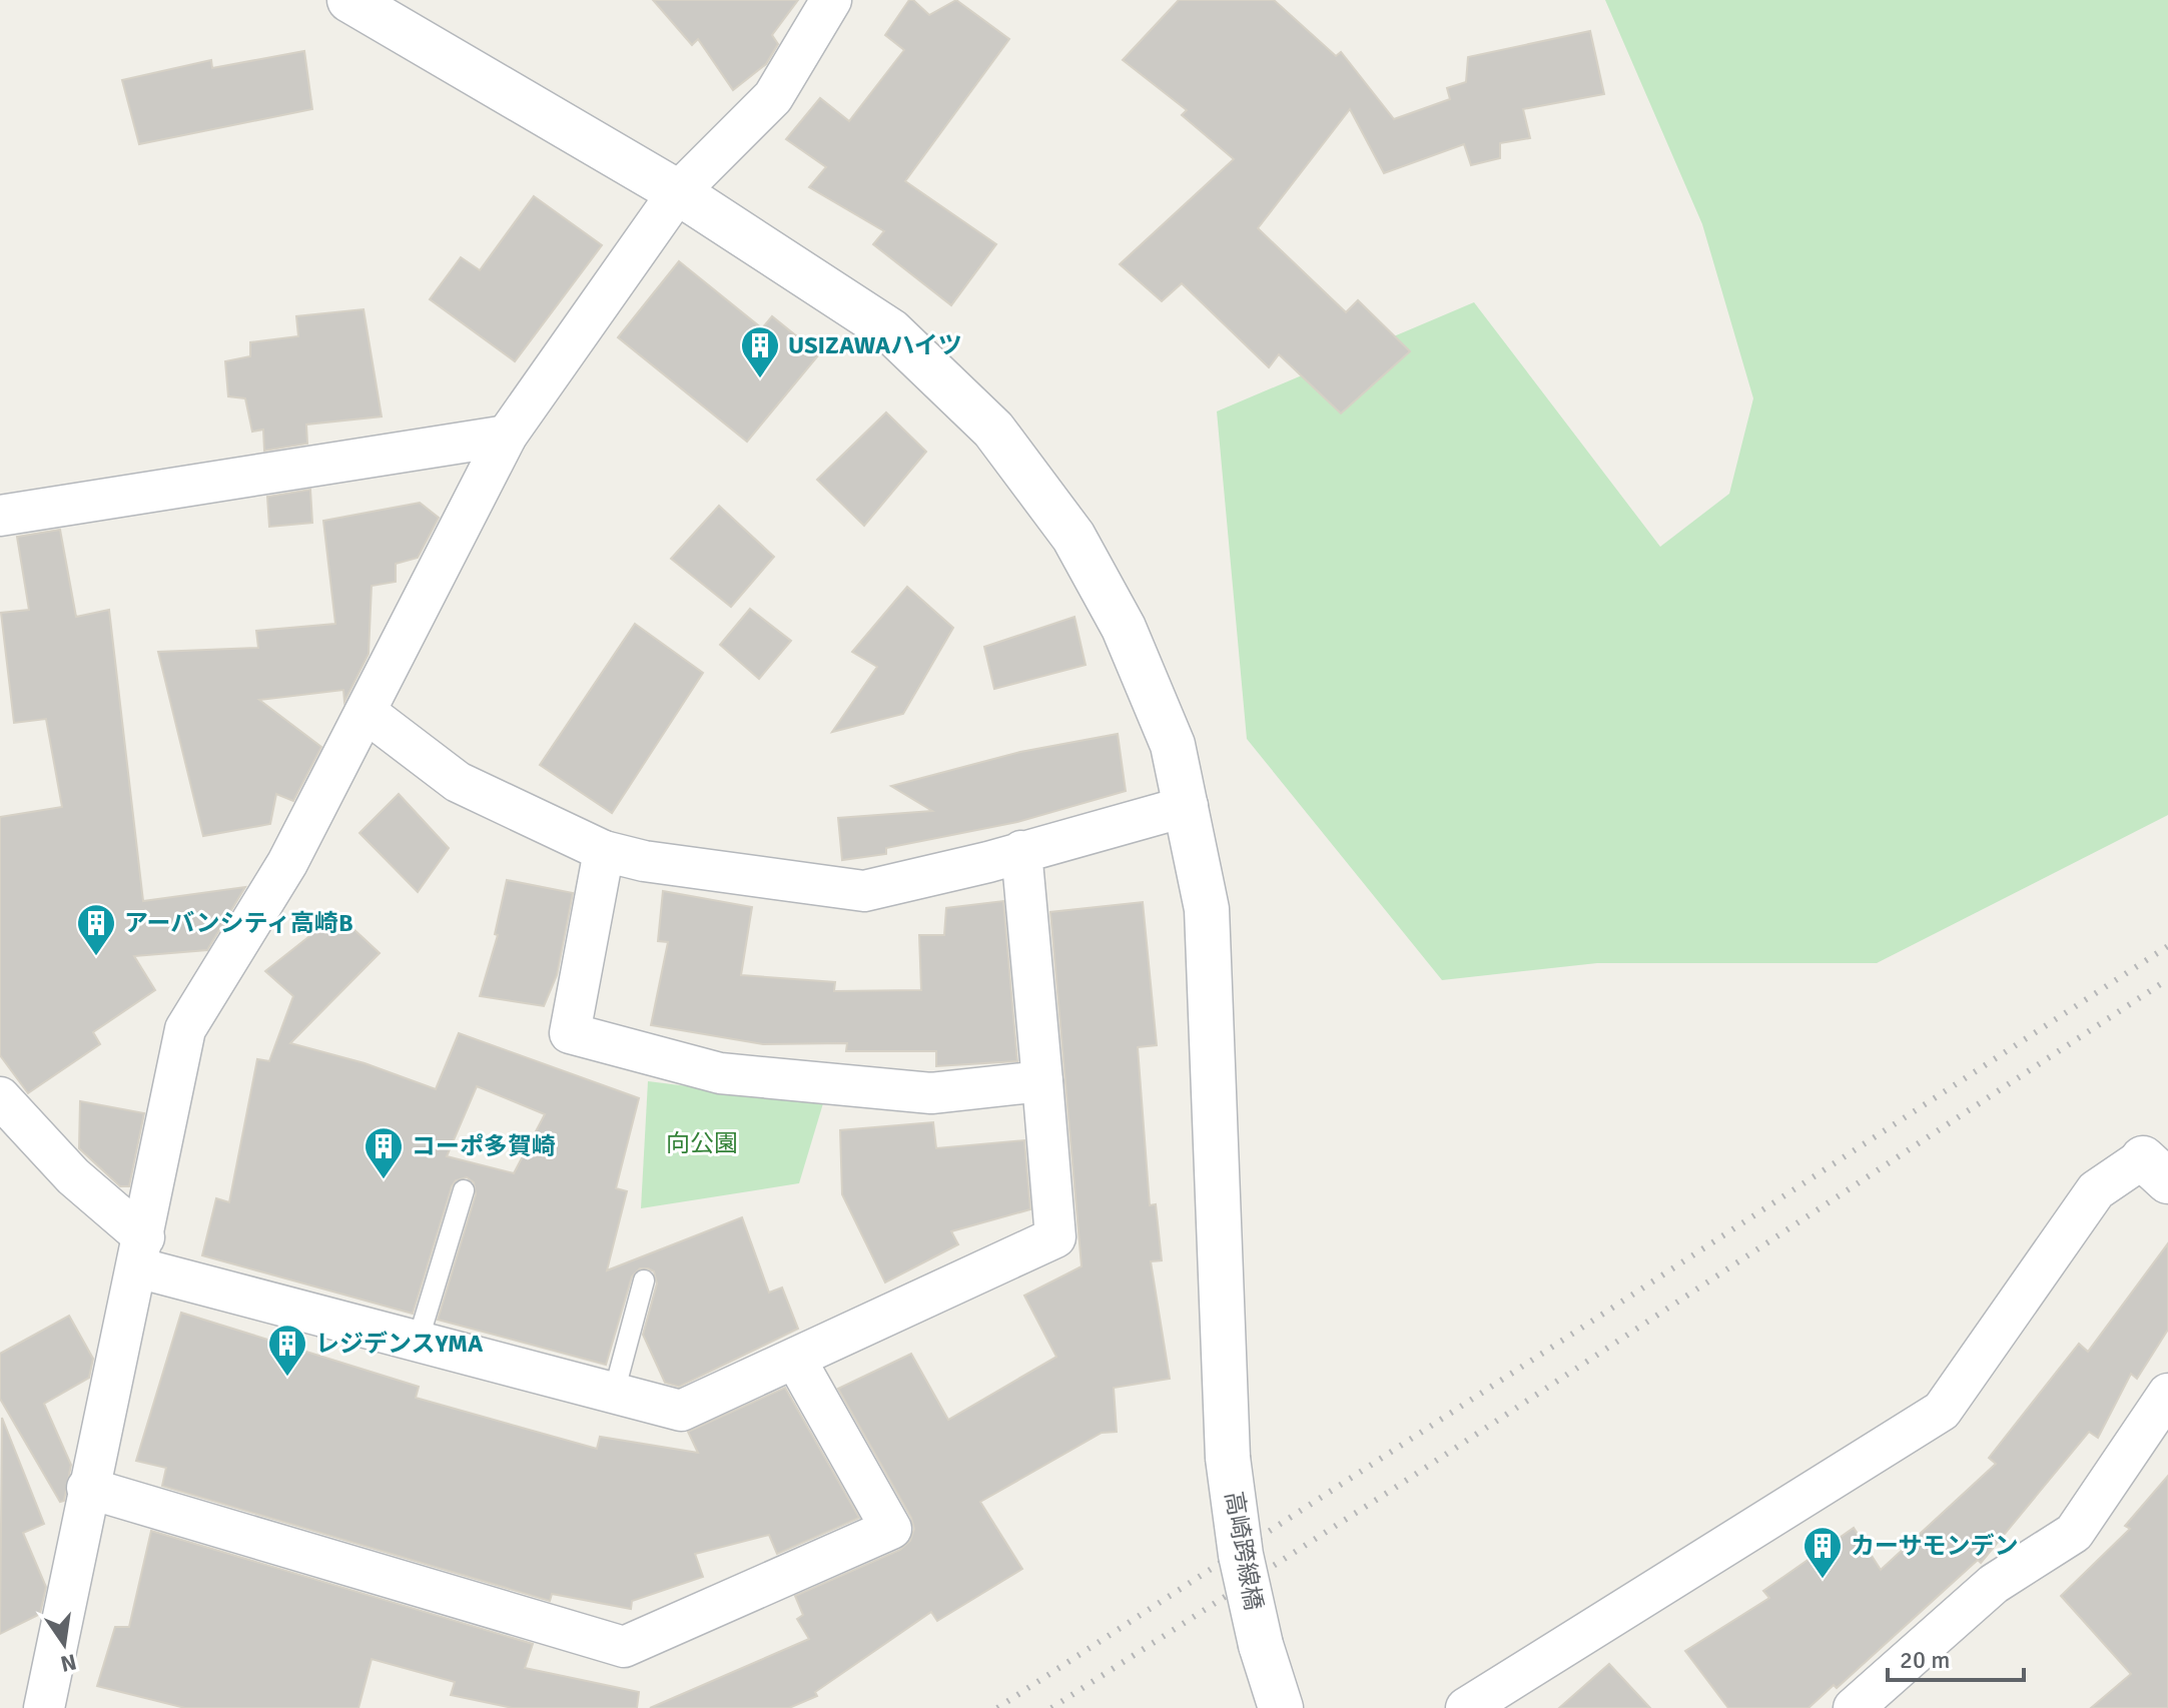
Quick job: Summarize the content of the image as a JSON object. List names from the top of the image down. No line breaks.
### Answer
{"streets":{"street":["高崎跨線橋"]},"parks":["向公園"],"places":{"building":["USIZAWAハイツ","アーバンシティ高崎B","コーポ多賀崎","レジデンスYMA","カーサモンデン"]},"scale_bar":"20 m","north":"bottom"}
